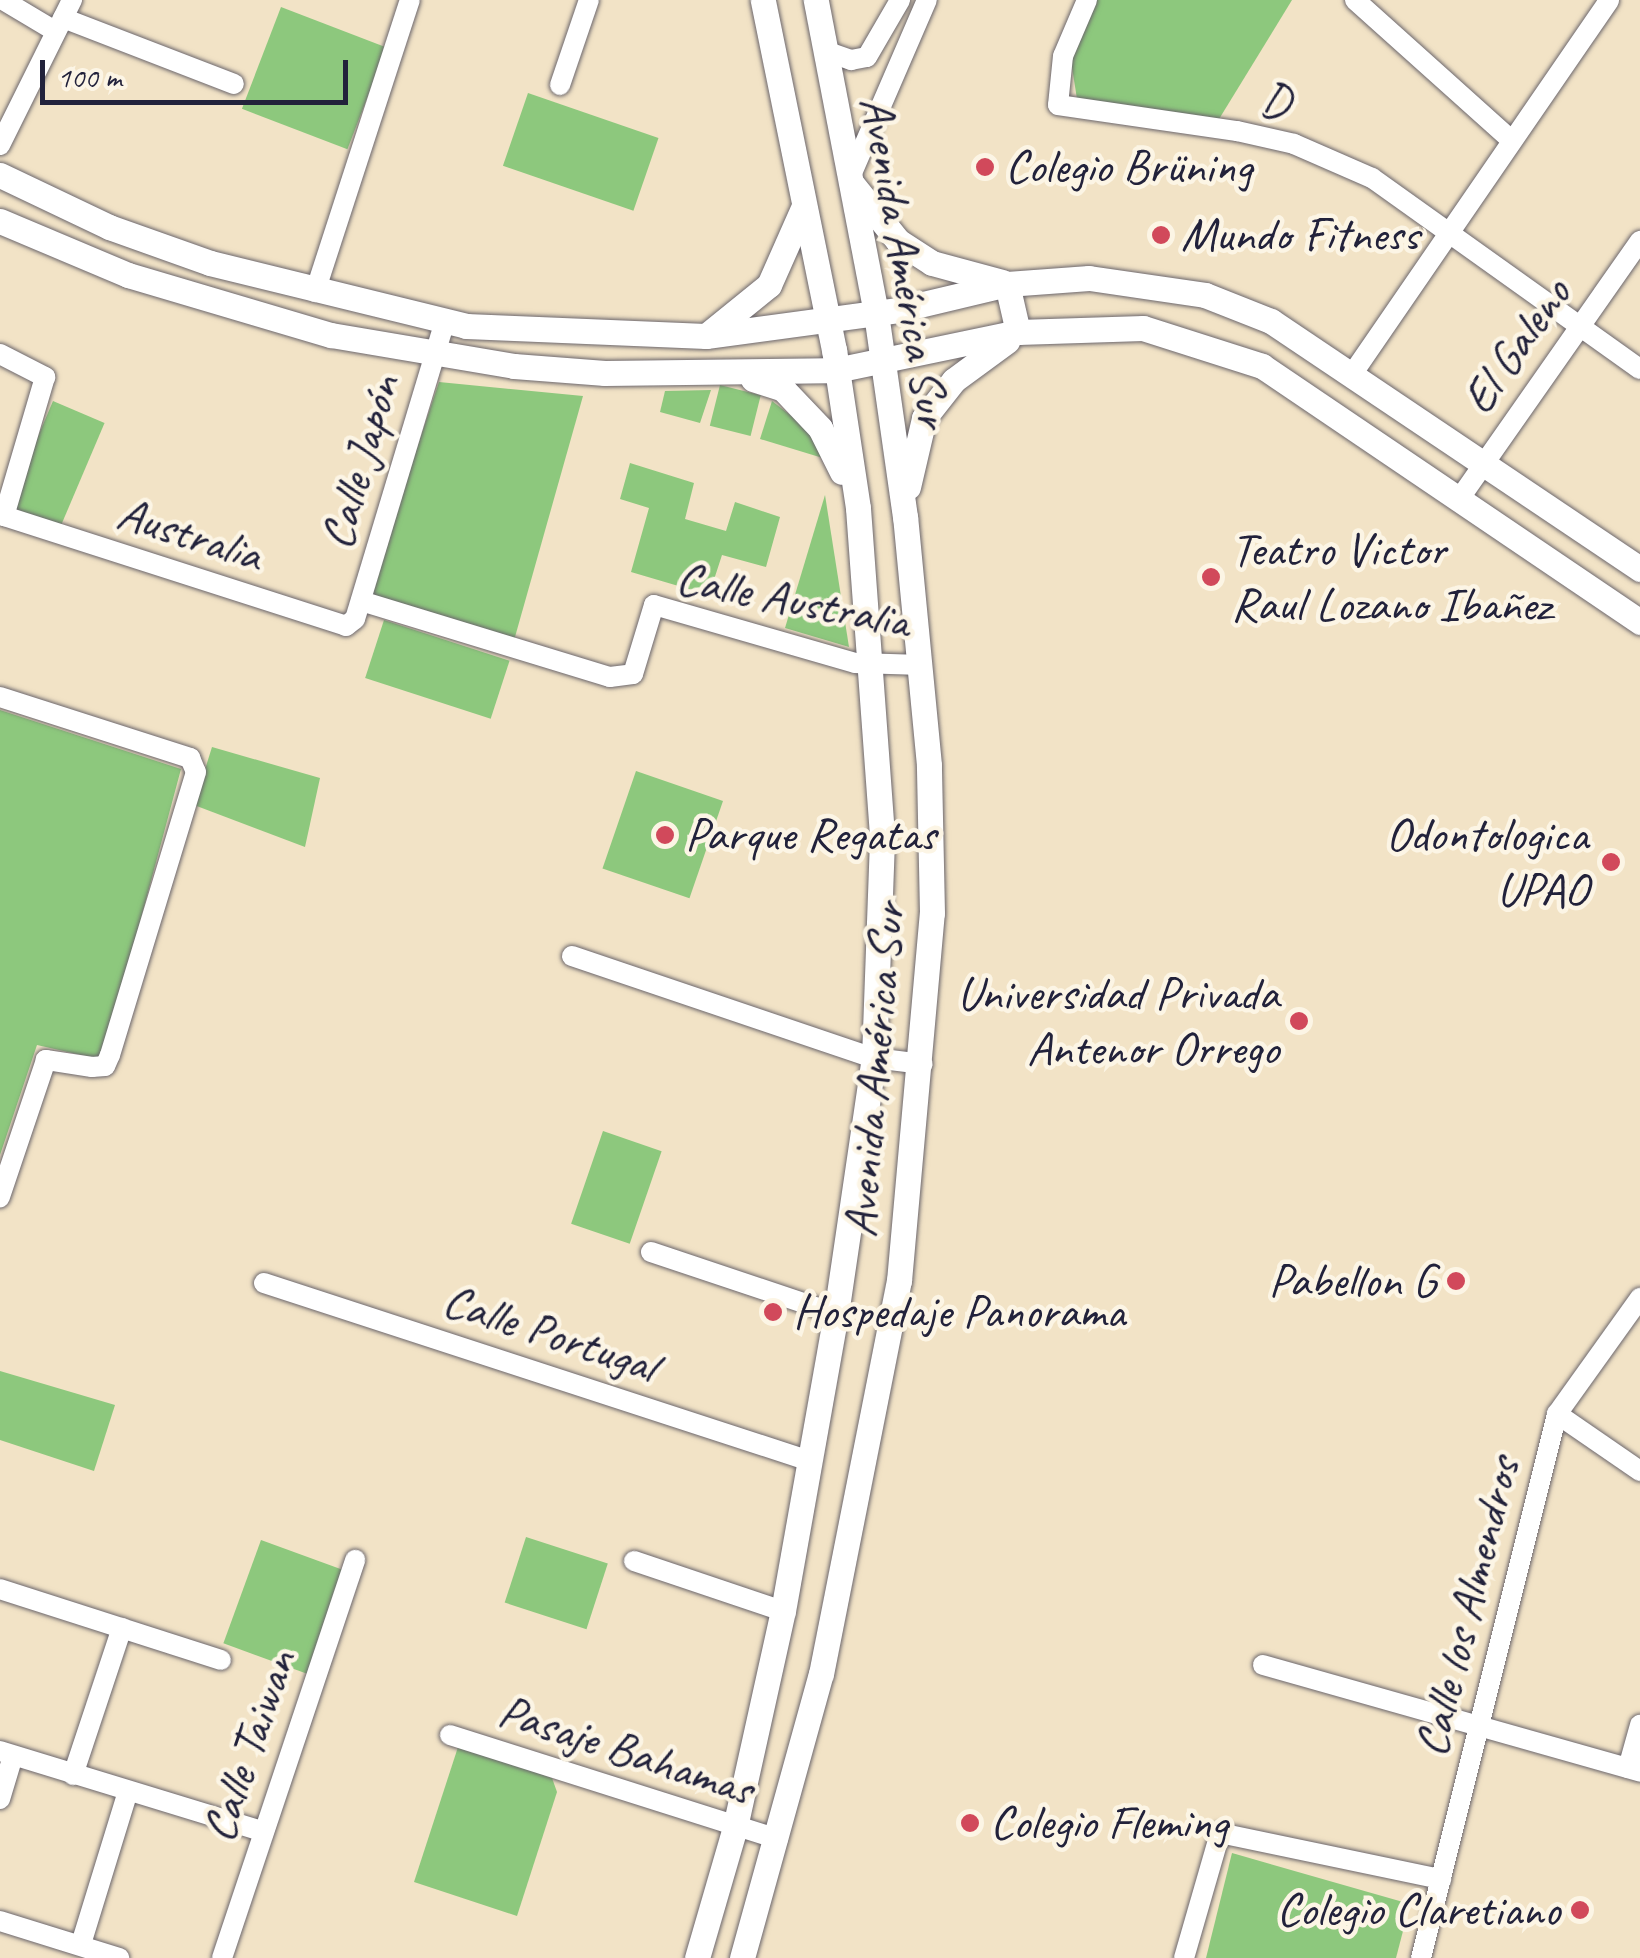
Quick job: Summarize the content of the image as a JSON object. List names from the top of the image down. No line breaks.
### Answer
{"streets":{"main road":["Avenida América Sur"],"street":["D","El Galeno","Calle Japón","Australia","Calle Australia","Calle Portugal","Calle los Almendros","Calle Taiwan","Pasaje Bahamas"]},"crossings":[["D","El Galeno"],["Avenida América Sur","Calle Australia"],["Avenida América Sur","Calle Portugal"],["Avenida América Sur","Pasaje Bahamas"],["Calle Japón","Australia"],["Calle Japón","Calle Australia"]],"places":["Colegio Brüning","Mundo Fitness","Teatro Victor Raul Lozano Ibañez","Parque Regatas","Odontologica UPAO","Universidad Privada Antenor Orrego","Pabellon G","Hospedaje Panorama","Colegio Fleming","Colegio Claretiano"],"scale_bar":"100 m"}
